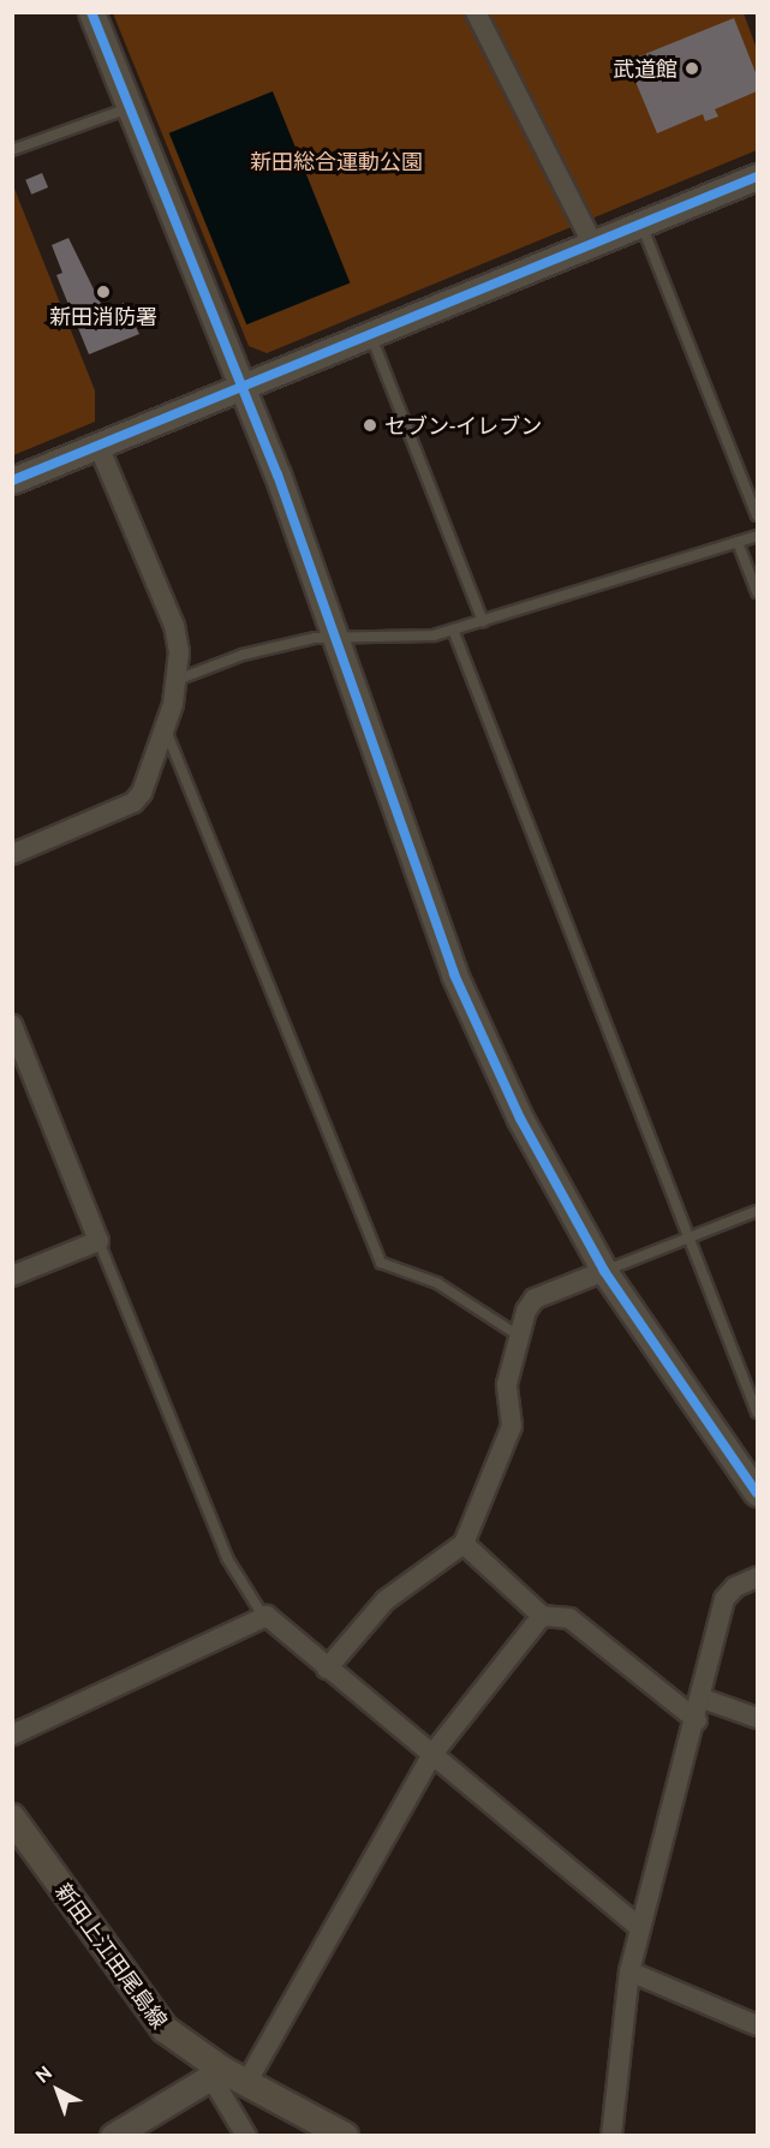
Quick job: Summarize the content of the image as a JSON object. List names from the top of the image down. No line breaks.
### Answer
{"streets":{"main road":["新田上江田尾島線"]},"parks":["新田総合運動公園"],"places":["武道館","新田消防署","セブン-イレブン"],"north":"top left"}
